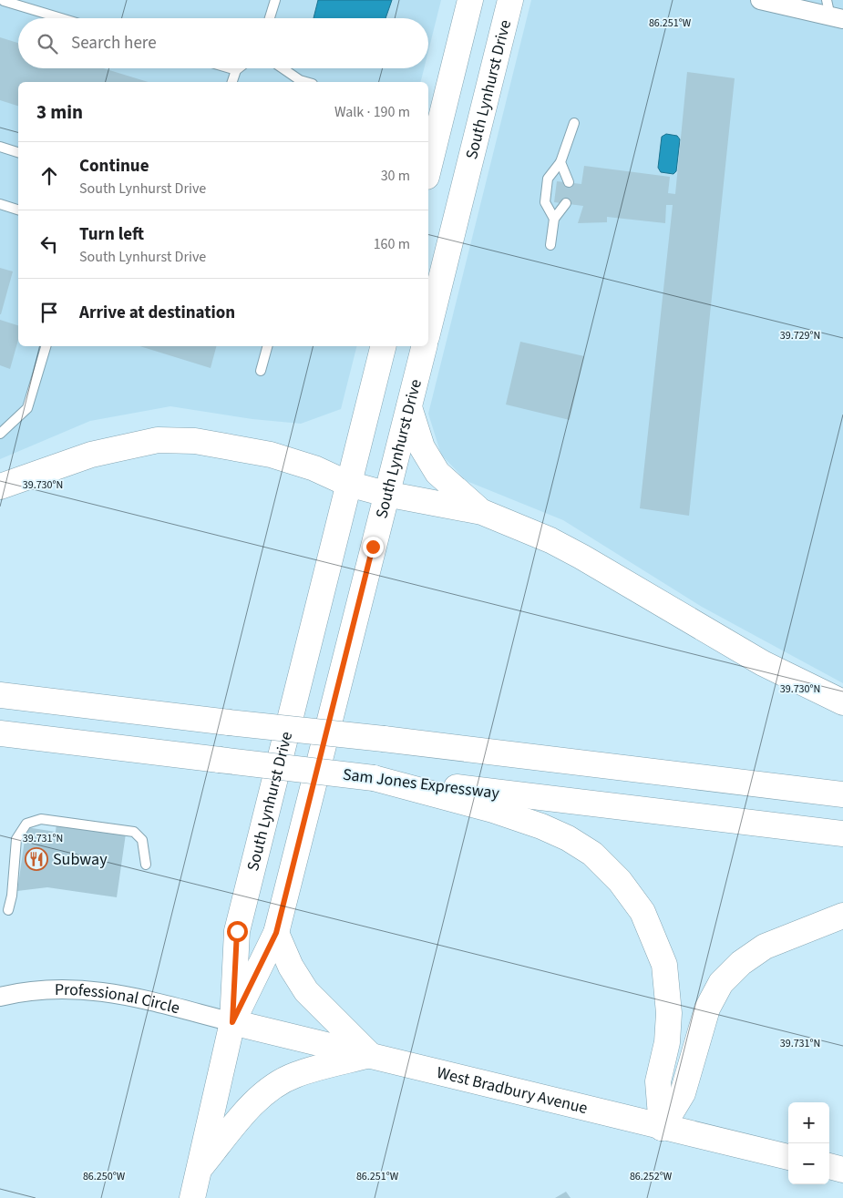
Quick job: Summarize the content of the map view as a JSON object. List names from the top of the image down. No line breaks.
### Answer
{"streets":{"main road":["South Lynhurst Drive","Sam Jones Expressway","West Bradbury Avenue"],"street":["Professional Circle"]},"crossings":[["South Lynhurst Drive","Professional Circle"],["South Lynhurst Drive","West Bradbury Avenue"],["Professional Circle","West Bradbury Avenue"]],"places":{"restaurant":["Subway"]},"page":{"search":"Search here","heading":["3 min","Walk · 190 m"],"list":[["Continue","South Lynhurst Drive","30 m"],["Turn left","South Lynhurst Drive","160 m"],"Arrive at destination"],"map_buttons":["+","−"]},"coordinates":["86.251°W","39.729°N","39.730°N","39.731°N","86.250°W","86.252°W"]}
